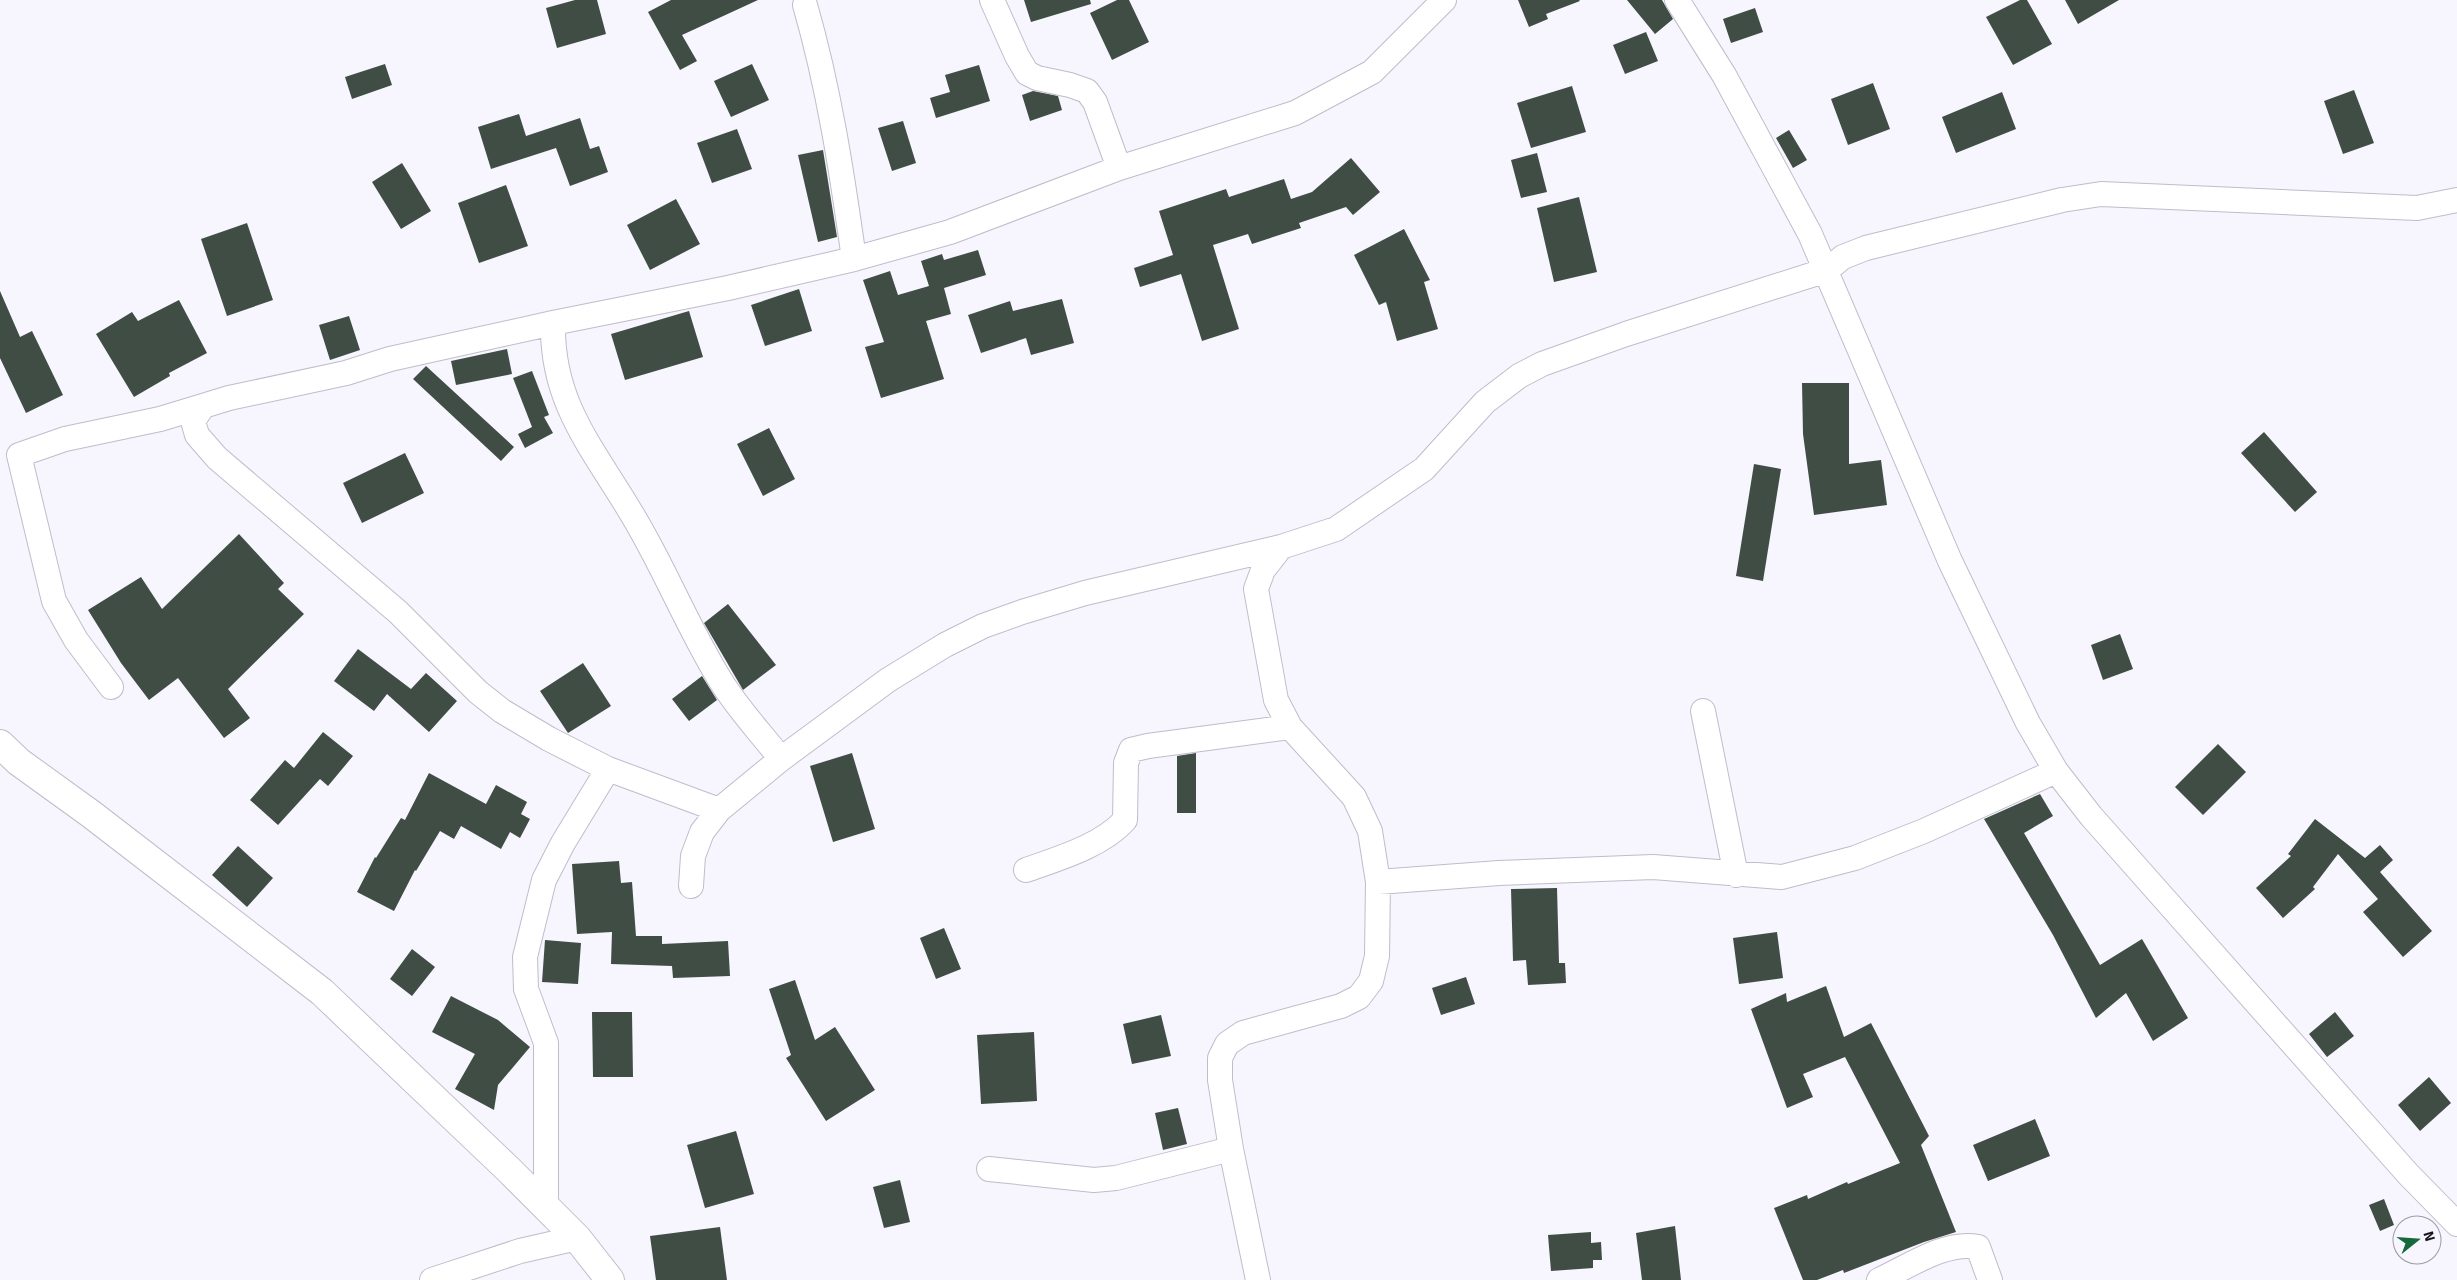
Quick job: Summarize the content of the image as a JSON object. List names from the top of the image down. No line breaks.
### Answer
{"north":"right"}
